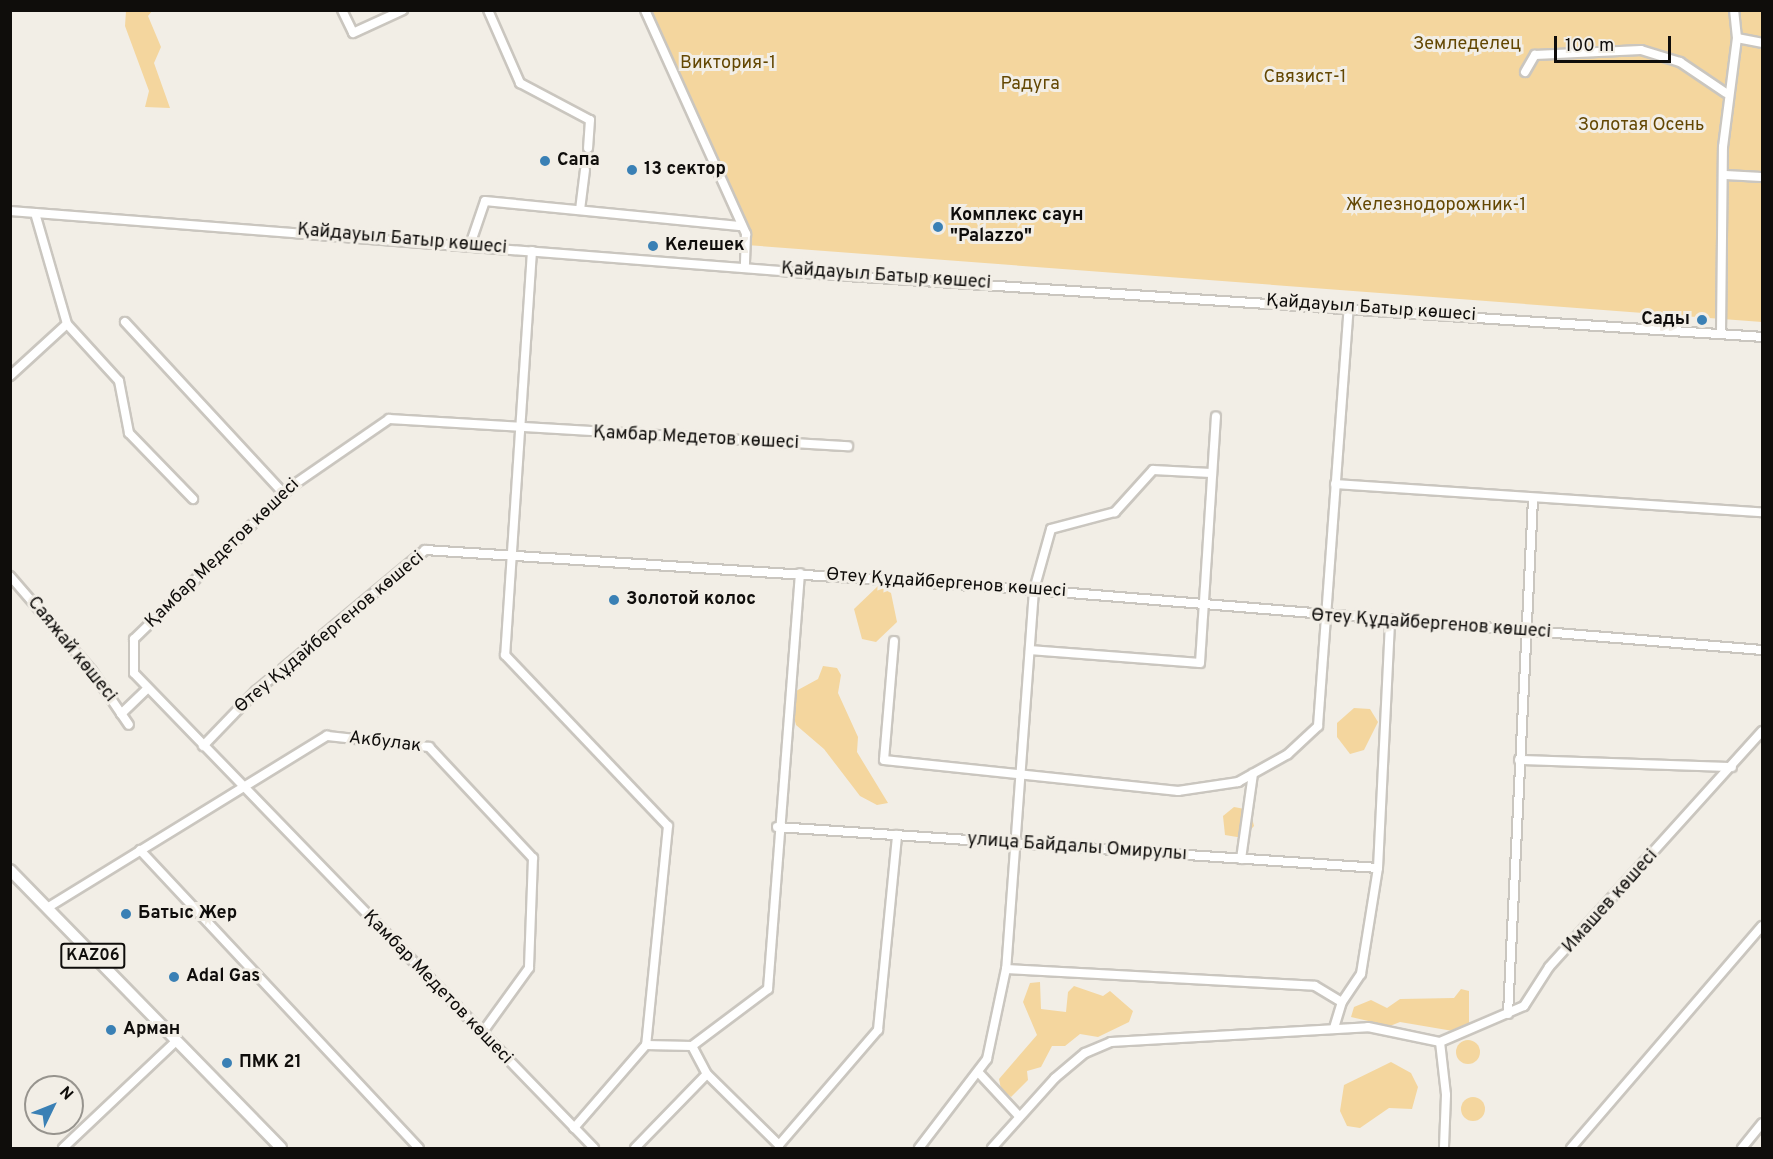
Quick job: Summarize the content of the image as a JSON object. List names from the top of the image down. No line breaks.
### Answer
{"streets":{"highway":["KАZ06"],"street":["Қайдауыл Батыр көшесі","Қамбар Медетов көшесі","Өтеу Құдайбергенов көшесі","Саяжай көшесі","Акбулак","улица Байдалы Омирулы","Имашев көшесі"]},"crossings":[["Қамбар Медетов көшесі","Өтеу Құдайбергенов көшесі"],["Қамбар Медетов көшесі","Акбулак"],["Акбулак","KАZ06"]],"parks":["Земледелец","Виктория-1","Связист-1","Радуга","Золотая Осень","Железнодорожник-1"],"places":["Сапа","13 сектор","Комплекс саун \"Palazzo\"","Келешек","Сады","Золотой колос","Батыс Жер","Adal Gas","Арман","ПМК 21"],"scale_bar":"100 m","north":"top right"}
